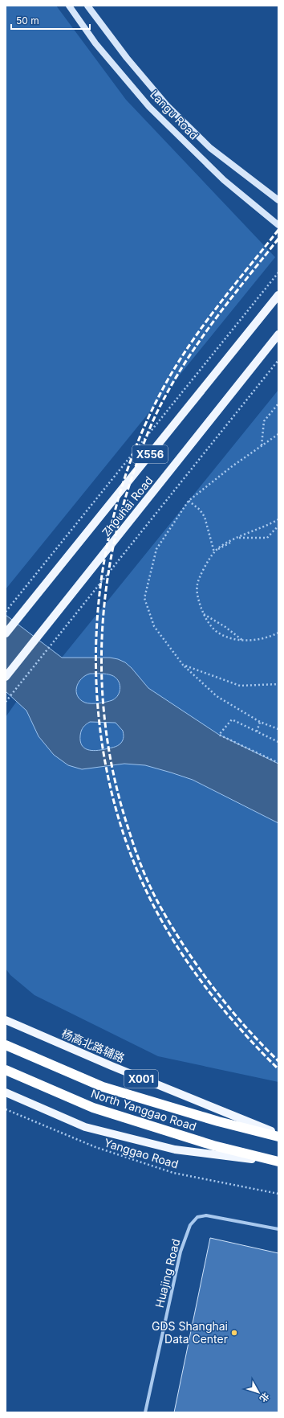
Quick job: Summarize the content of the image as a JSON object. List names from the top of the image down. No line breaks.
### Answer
{"streets":{"highway":["X001","North Yanggao Road"],"main road":["X556","Zhouhai Road","杨高北路辅路"],"street":["Langu Road","Huajing Road"],"path":["Yanggao Road"]},"crossings":[["杨高北路辅路","North Yanggao Road"]],"places":["GDS Shanghai Data Center"],"scale_bar":"50 m","north":"bottom right"}
